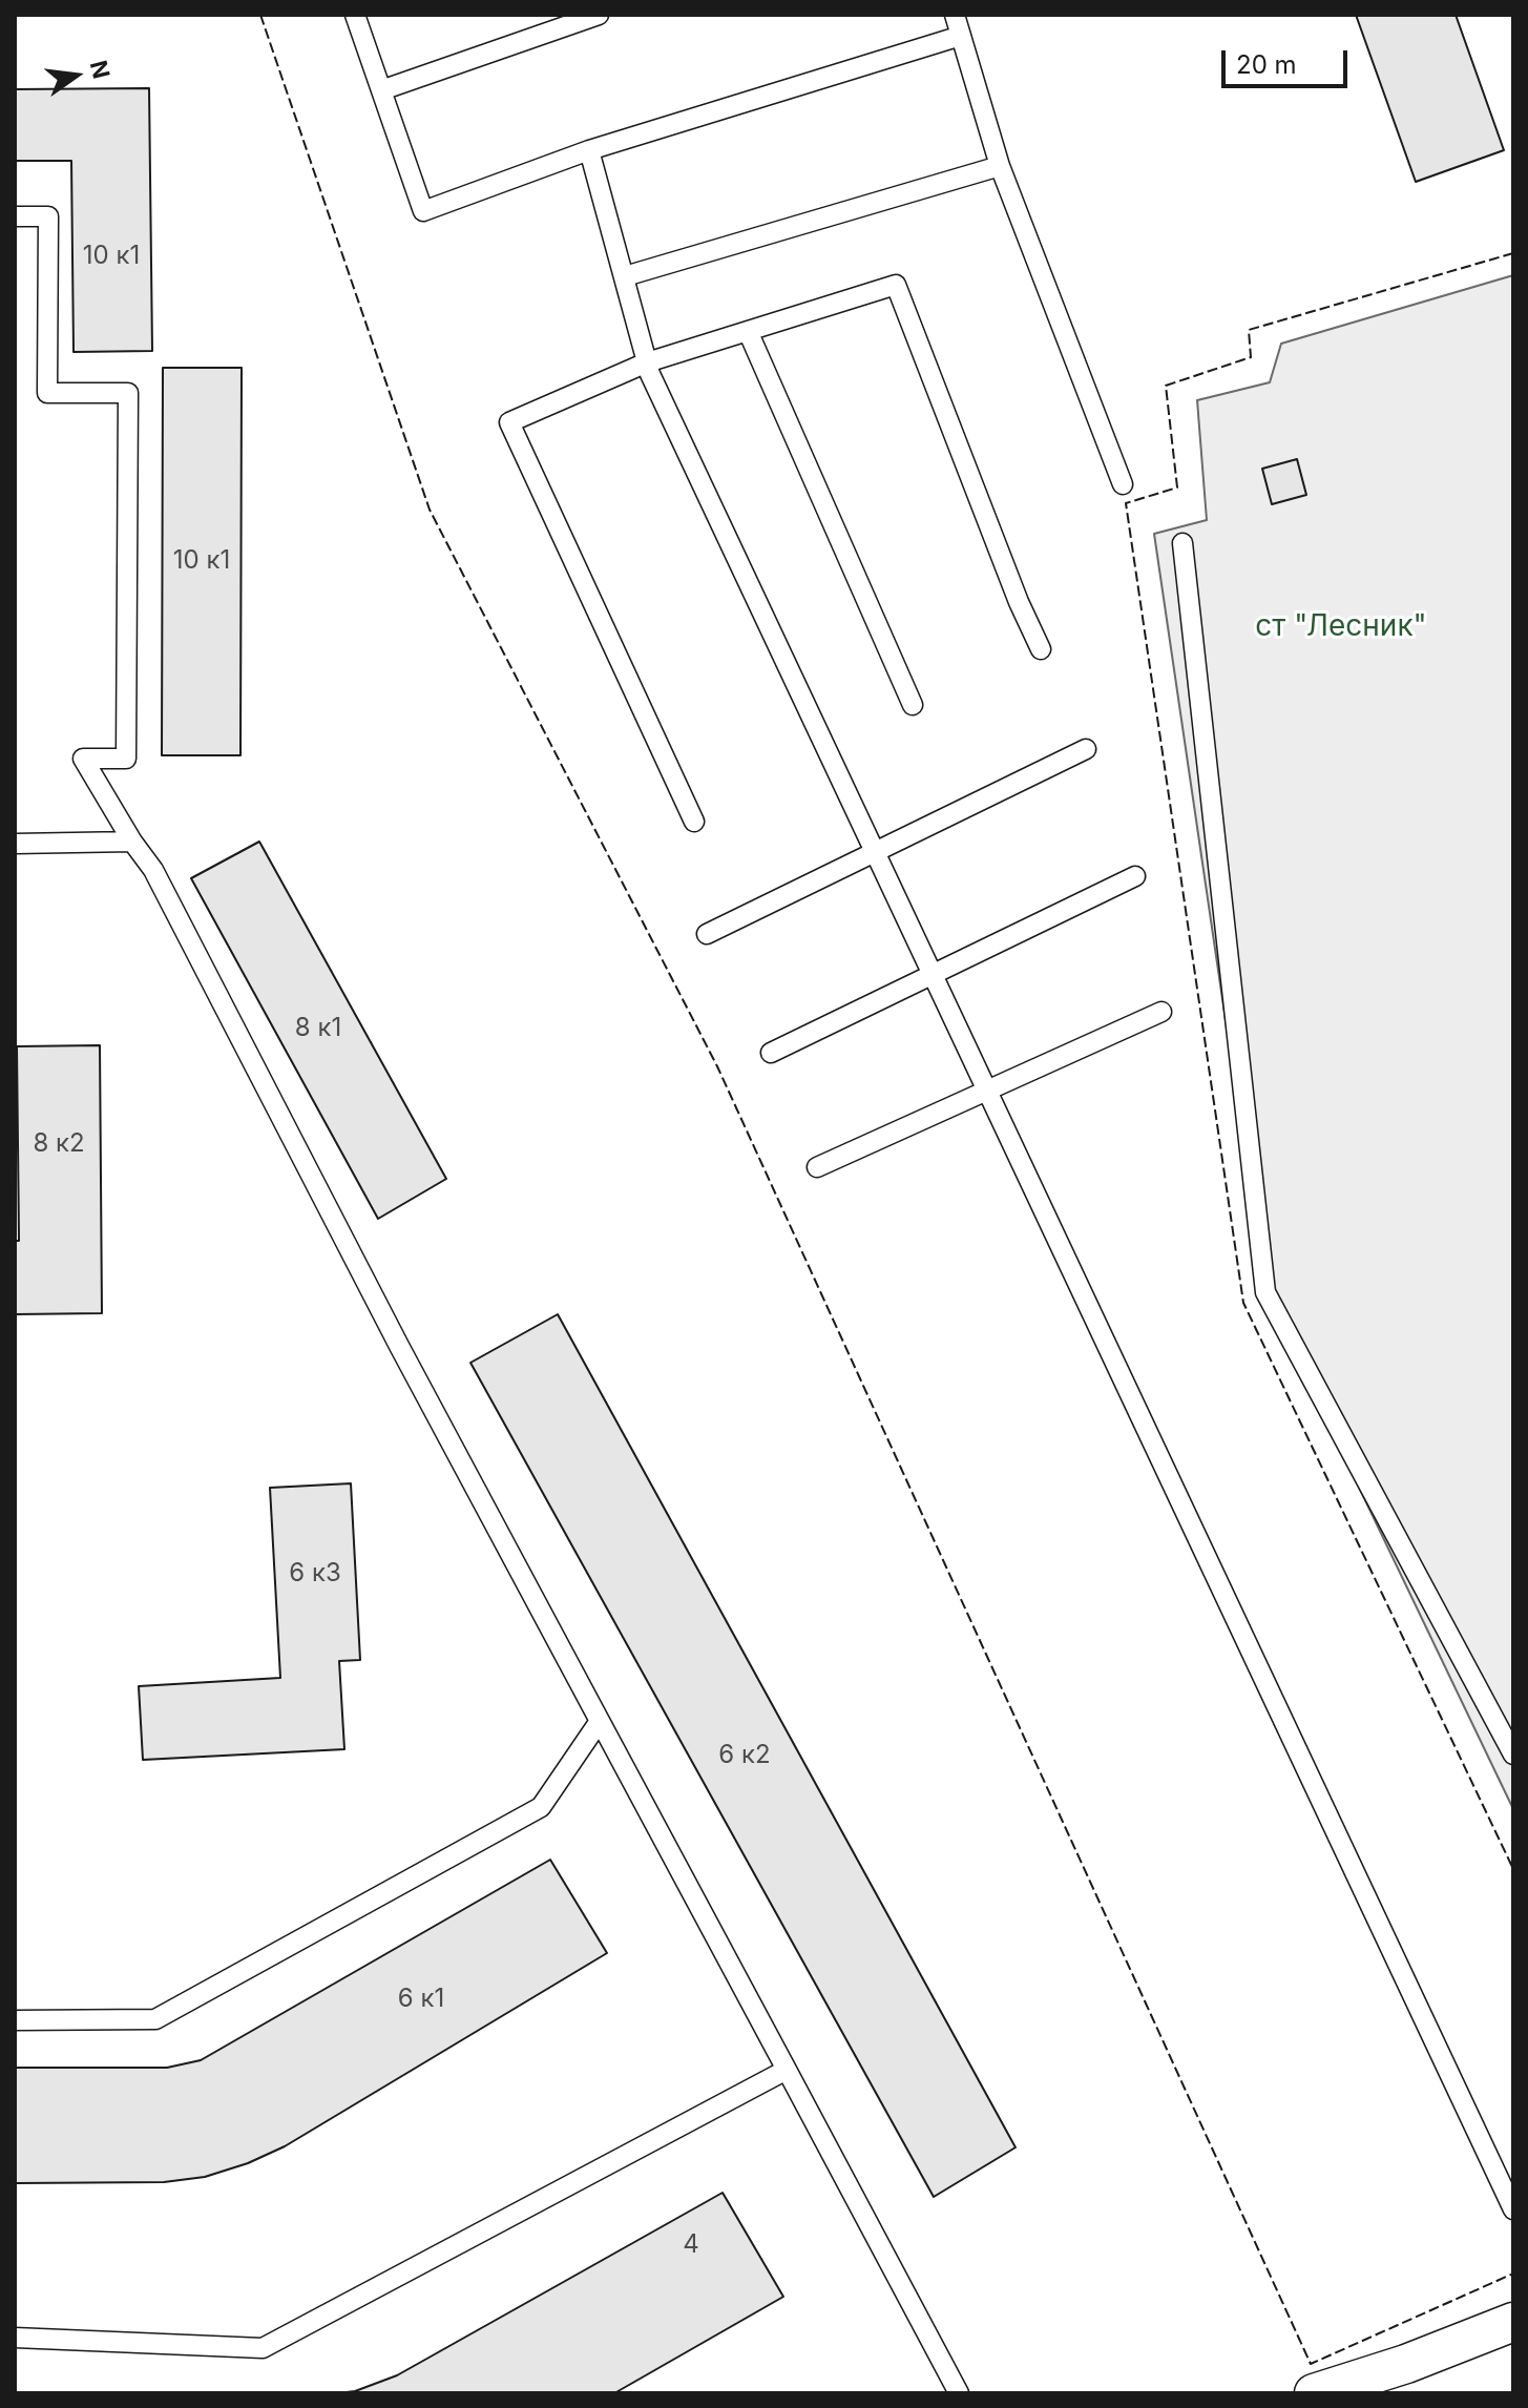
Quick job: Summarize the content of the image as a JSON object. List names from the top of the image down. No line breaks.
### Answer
{"parks":["ст \"Лесник\""],"house_numbers":["10 к1","10 к1","8 к1","8 к2","6 к3","6 к2","6 к1","4"],"scale_bar":"20 m","north":"right"}
